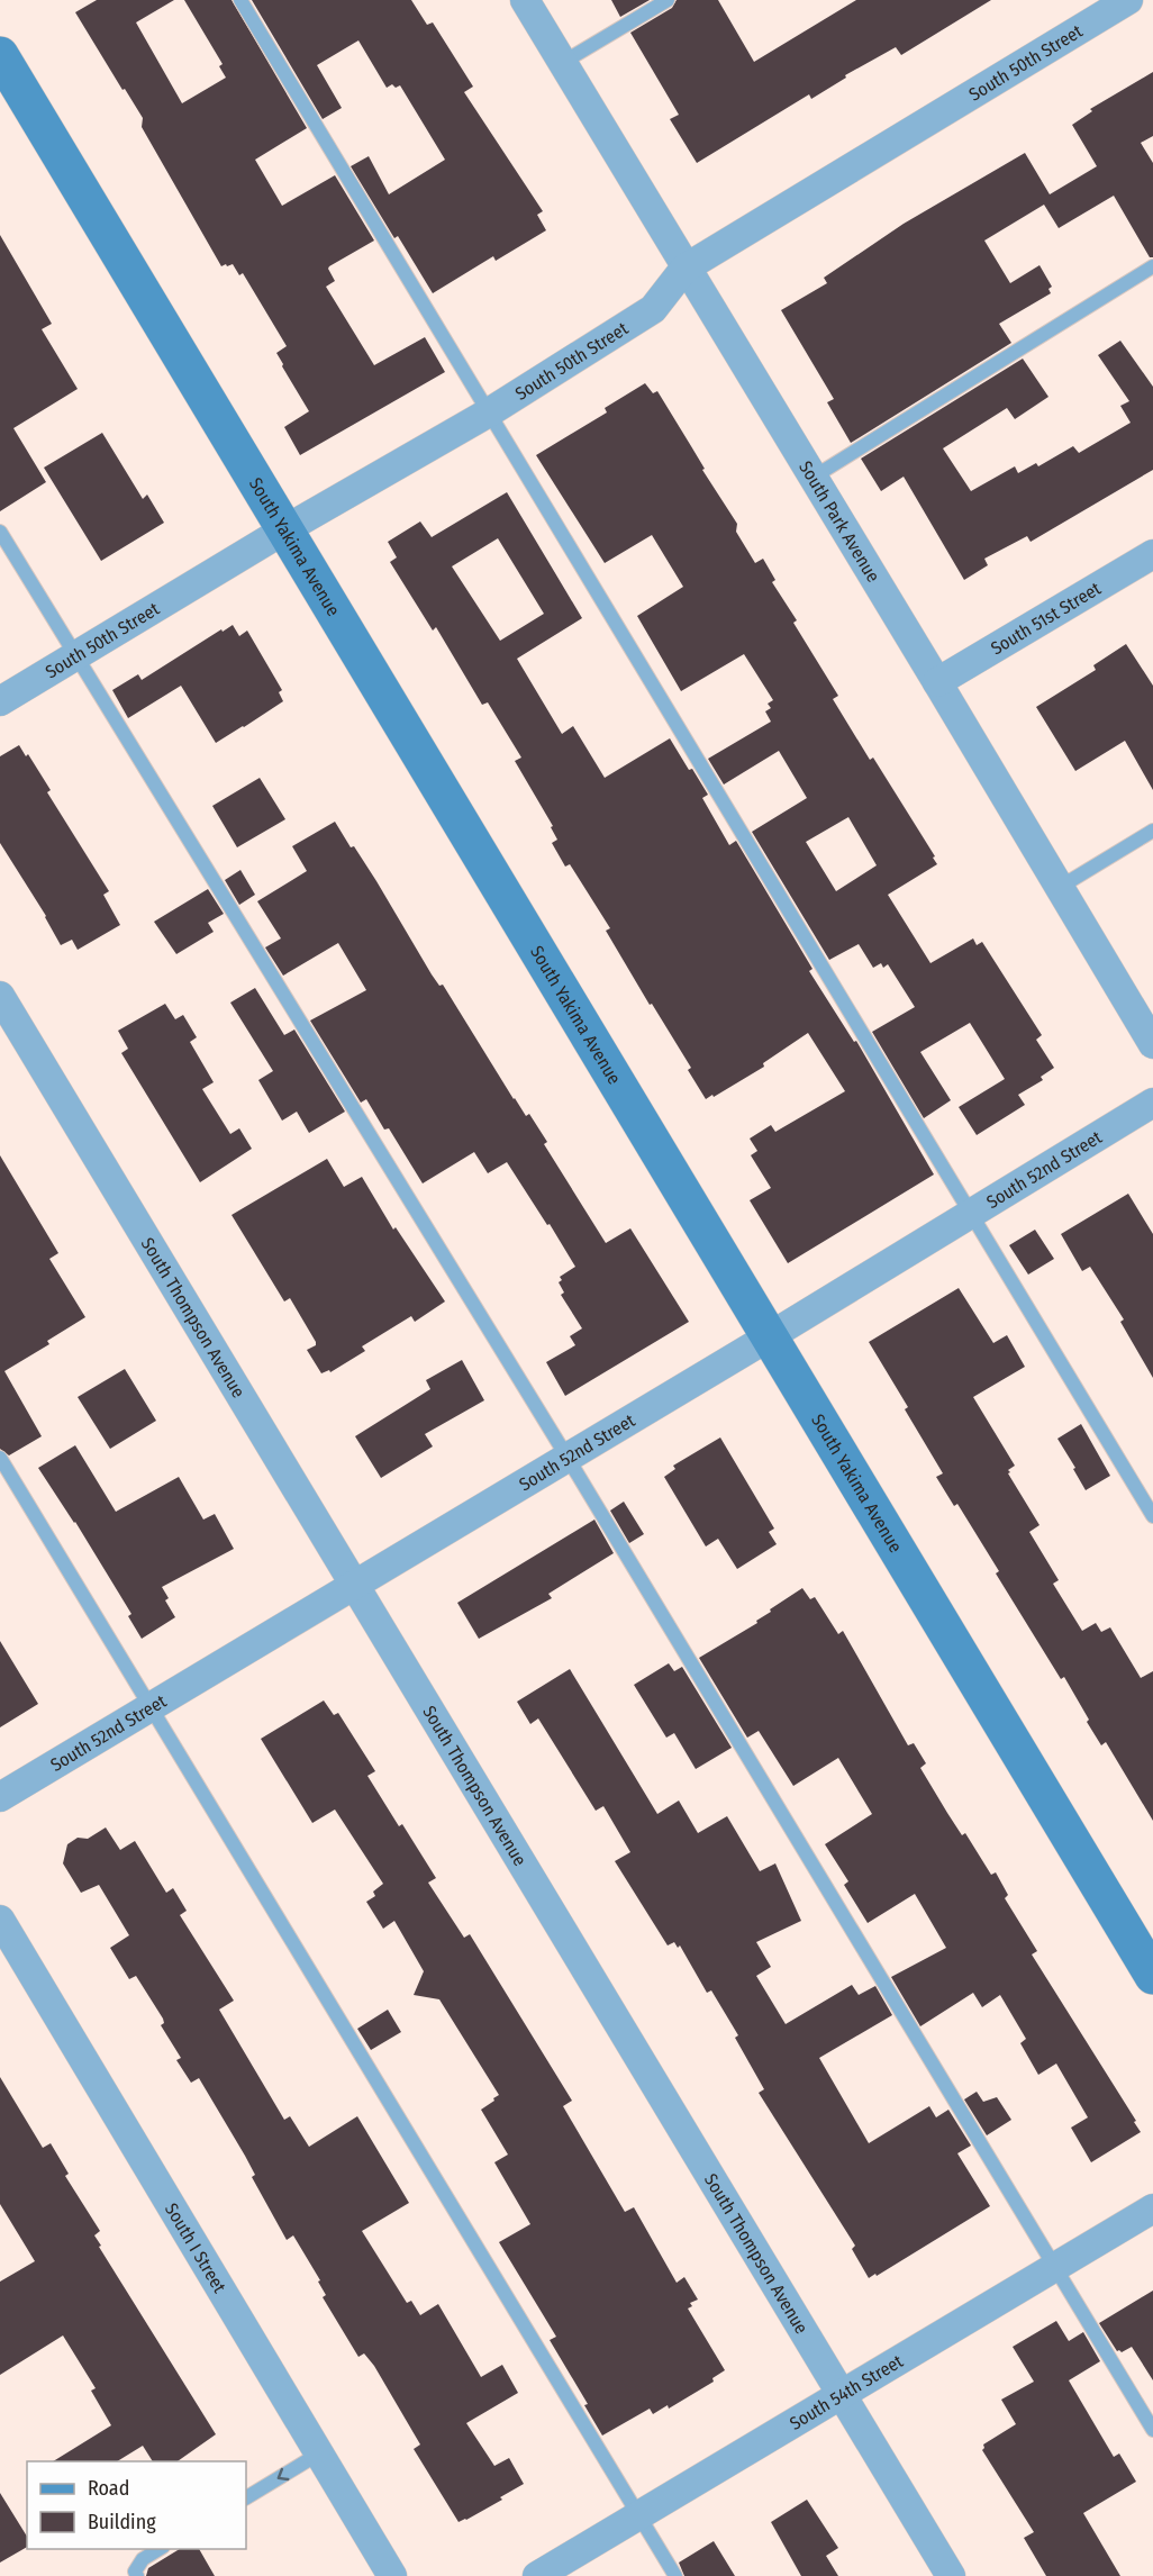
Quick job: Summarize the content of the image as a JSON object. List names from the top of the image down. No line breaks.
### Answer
{"streets":{"main road":["South Yakima Avenue"],"street":["South 50th Street","South Park Avenue","South 51st Street","South 52nd Street","South Thompson Avenue","South I Street","South 54th Street"]},"crossings":[["South 50th Street","South Park Avenue"],["South 50th Street","South Yakima Avenue"],["South Park Avenue","South 51st Street"],["South Yakima Avenue","South 52nd Street"],["South 52nd Street","South Thompson Avenue"],["South Thompson Avenue","South 54th Street"]],"legend":["Road","Building"]}
